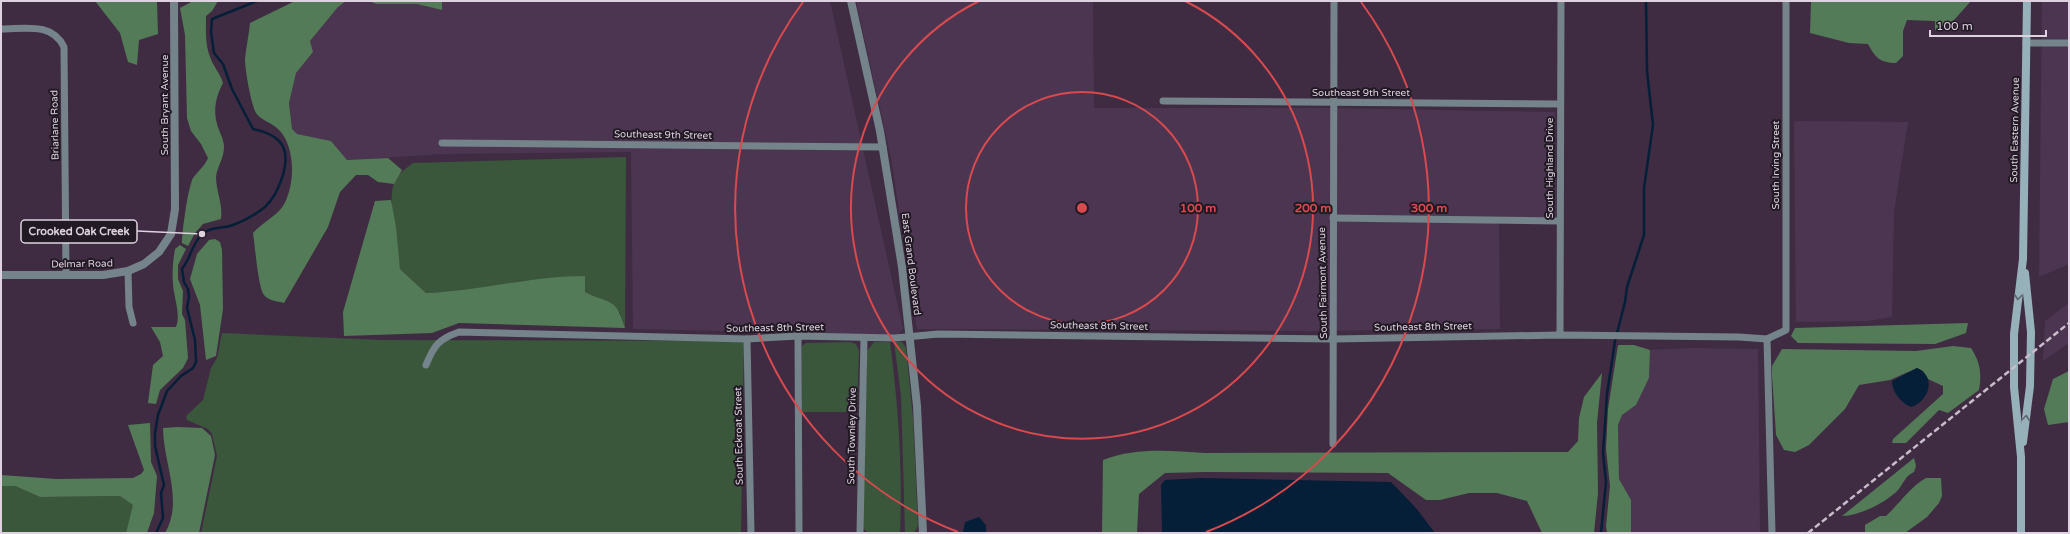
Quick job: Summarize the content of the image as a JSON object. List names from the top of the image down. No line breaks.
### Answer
{"streets":{"main road":["South Eastern Avenue"],"street":["Southeast 9th Street","South Bryant Avenue","Briarlane Road","South Irving Street","South Highland Drive","Delmar Road","East Grand Boulevard","South Fairmont Avenue","Southeast 8th Street","South Eckroat Street","South Townley Drive"]},"crossings":[["Southeast 9th Street","South Highland Drive"],["Southeast 9th Street","East Grand Boulevard"],["Southeast 9th Street","South Fairmont Avenue"],["South Bryant Avenue","Delmar Road"],["Briarlane Road","Delmar Road"],["South Irving Street","Southeast 8th Street"],["South Highland Drive","Southeast 8th Street"],["East Grand Boulevard","Southeast 8th Street"],["South Fairmont Avenue","Southeast 8th Street"],["Southeast 8th Street","South Eckroat Street"],["Southeast 8th Street","South Townley Drive"]],"places":["Crooked Oak Creek"],"scale_bar":"100 m","rings":["100 m","200 m","300 m"]}
